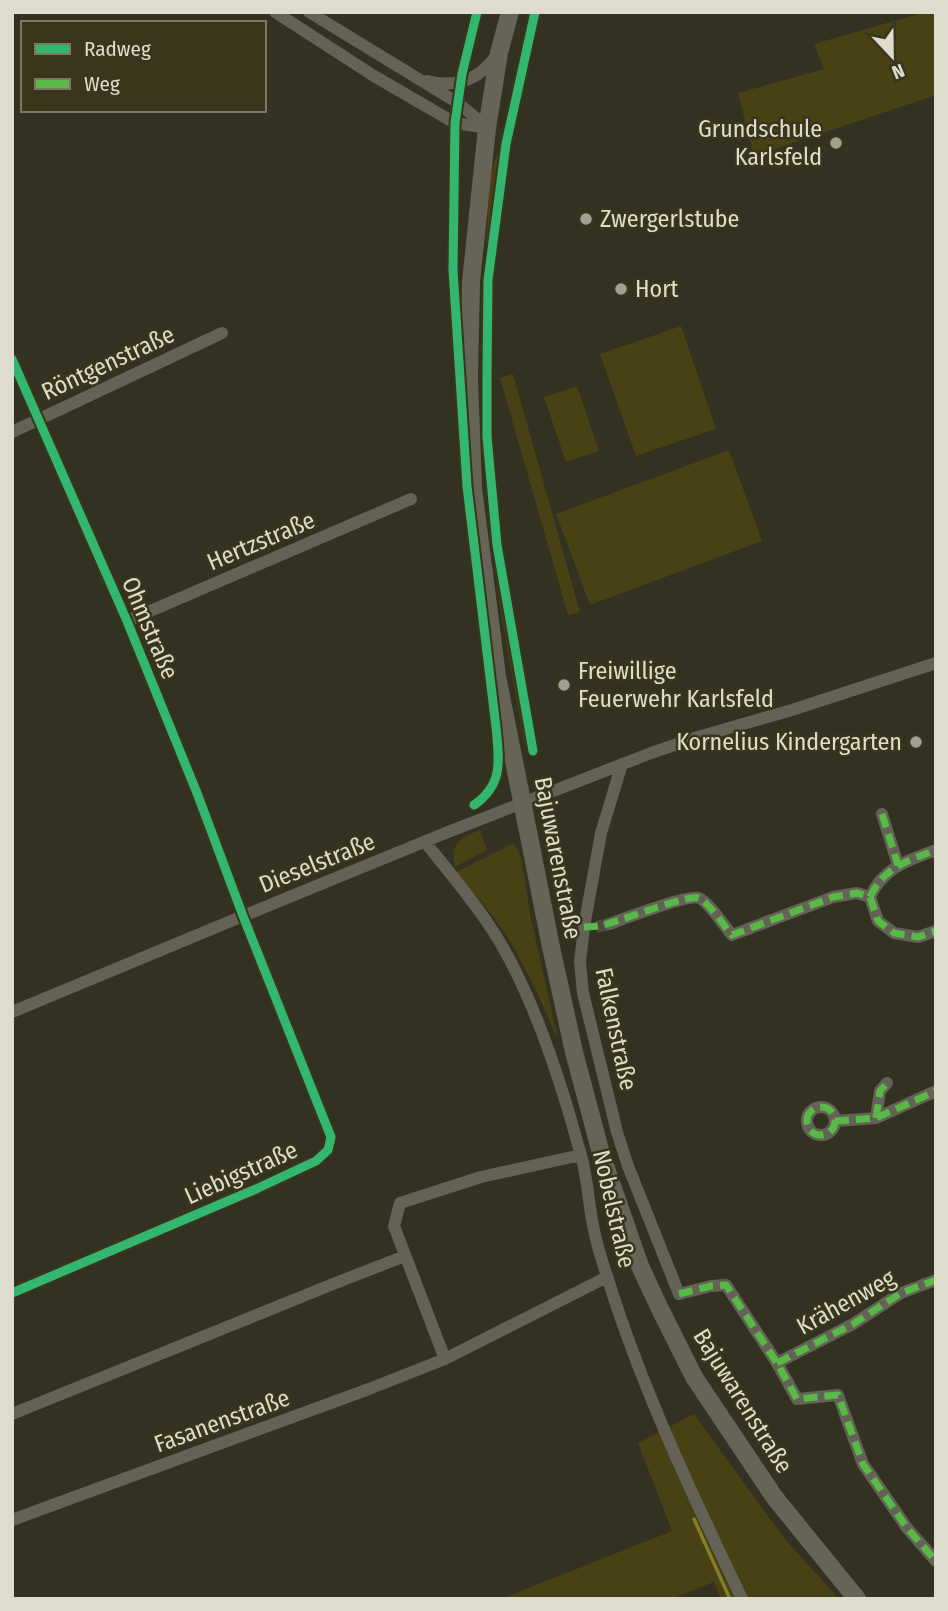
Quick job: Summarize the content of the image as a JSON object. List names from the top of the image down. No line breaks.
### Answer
{"streets":{"main road":["Bajuwarenstraße"],"street":["Röntgenstraße","Hertzstraße","Ohmstraße","Dieselstraße","Falkenstraße","Liebigstraße","Nobelstraße","Krähenweg","Fasanenstraße"]},"crossings":[["Röntgenstraße","Ohmstraße"],["Hertzstraße","Ohmstraße"],["Ohmstraße","Dieselstraße"],["Ohmstraße","Liebigstraße"],["Bajuwarenstraße","Dieselstraße"],["Dieselstraße","Liebigstraße"],["Dieselstraße","Nobelstraße"],["Falkenstraße","Krähenweg"],["Nobelstraße","Fasanenstraße"]],"places":["Grundschule Karlsfeld","Zwergerlstube","Hort","Freiwillige Feuerwehr Karlsfeld","Kornelius Kindergarten"],"legend":["Radweg","Weg"],"north":"bottom"}
